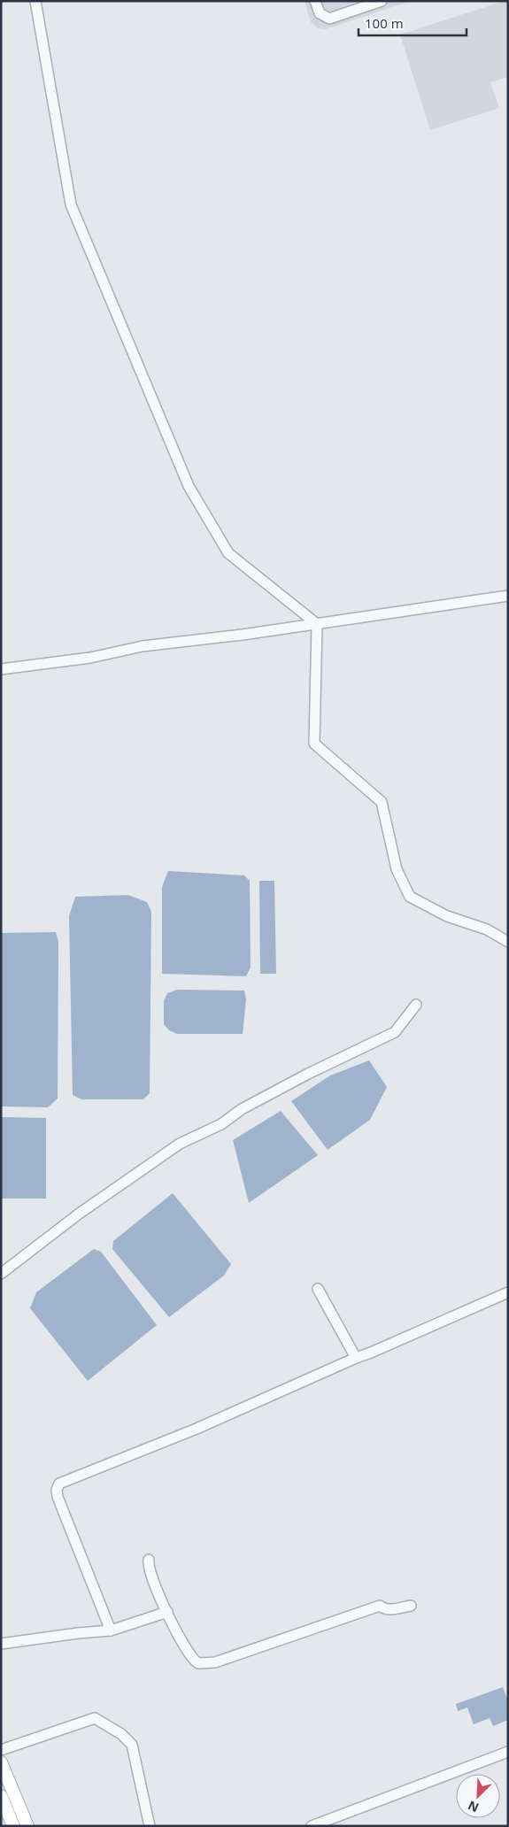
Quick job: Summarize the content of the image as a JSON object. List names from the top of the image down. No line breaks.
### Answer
{"scale_bar":"100 m","north":"bottom left"}
